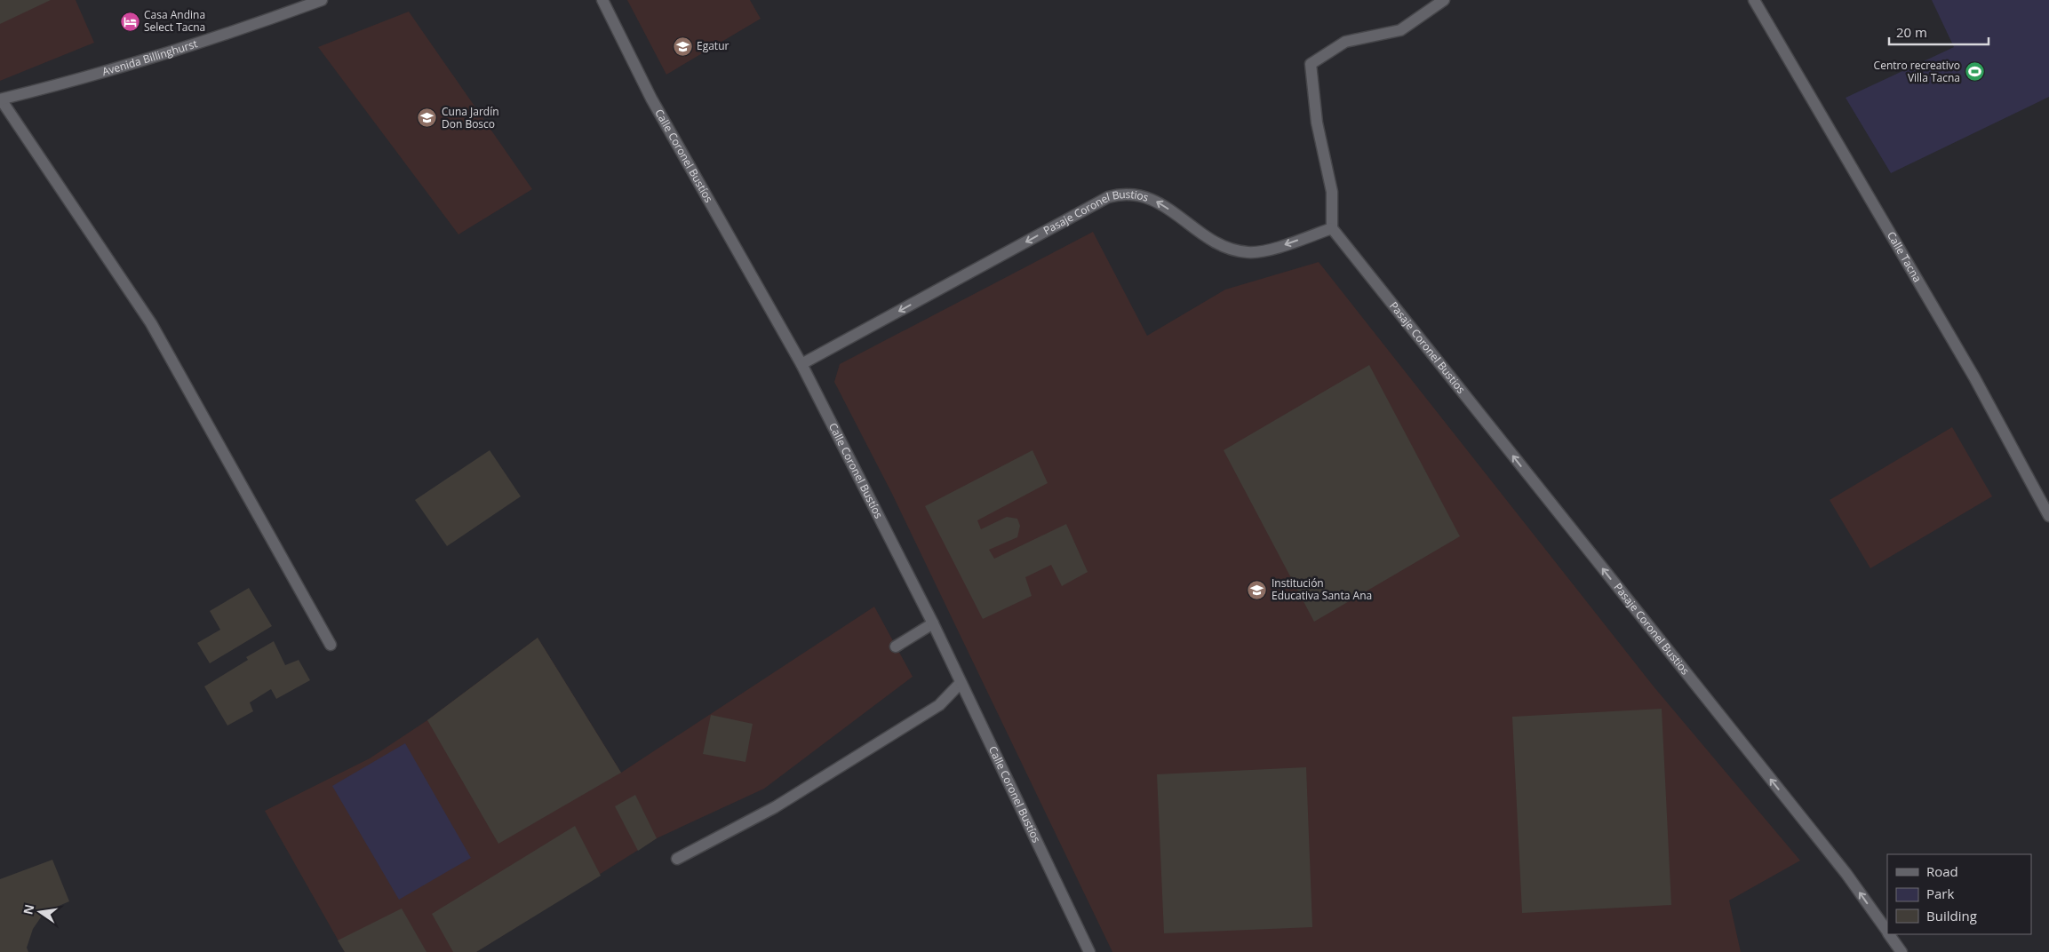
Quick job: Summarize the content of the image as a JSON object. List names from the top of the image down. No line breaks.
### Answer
{"streets":{"street":["Avenida Billinghurst","Calle Coronel Bustíos","Pasaje Coronel Bustios","Calle Tacna"]},"crossings":[["Calle Coronel Bustíos","Pasaje Coronel Bustios"]],"one_way":["Pasaje Coronel Bustios"],"places":{"hotel":["Casa Andina Select Tacna"],"school or university":["Egatur","Cuna Jardín Don Bosco","Institución Educativa Santa Ana"],"sports":["Centro recreativo Villa Tacna"]},"legend":["Road","Park","Building"],"scale_bar":"20 m","north":"left"}
